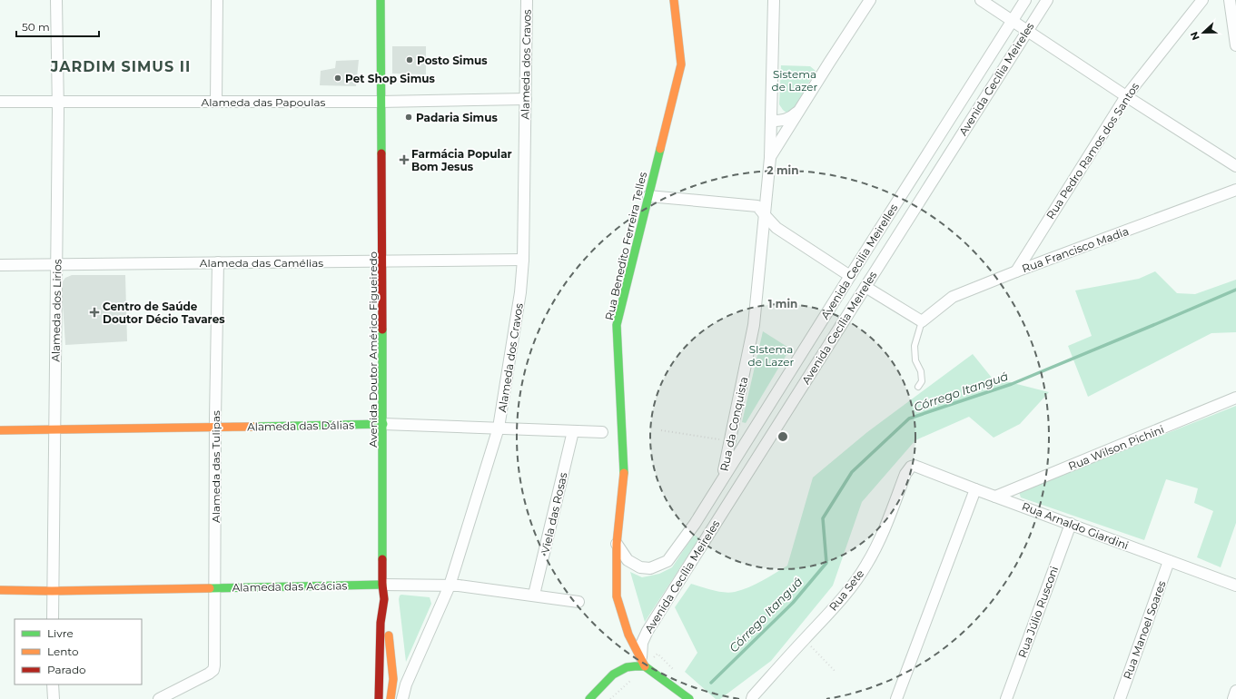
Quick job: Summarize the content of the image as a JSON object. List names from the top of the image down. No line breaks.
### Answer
{"streets":{"main road":["Rua Benedito Ferreira Telles","Avenida Doutor Américo Figueiredo","Alameda das Dálias","Alameda das Acácias"],"street":["Alameda dos Cravos","Avenida Cecília Meireles","Alameda das Papoulas","Rua Pedro Ramos dos Santos","Rua Francisco Madia","Avenida Cecilia Meirelles","Alameda das Camélias","Alameda dos Lirios","Rua da Conquista","Rua Wilson Pichini","Alameda das Tulipas","Viela das Rosas","Rua Arnaldo Giardini","Rua Sete","Rua Júlio Rusconi","Rua Manoel Soares"]},"crossings":[["Alameda dos Cravos","Alameda das Papoulas"],["Alameda dos Cravos","Alameda das Camélias"],["Alameda dos Cravos","Alameda das Dálias"],["Alameda dos Cravos","Alameda das Acácias"],["Avenida Cecília Meireles","Rua Benedito Ferreira Telles"],["Alameda das Papoulas","Alameda dos Lirios"],["Alameda das Papoulas","Avenida Doutor Américo Figueiredo"],["Rua Pedro Ramos dos Santos","Rua Francisco Madia"],["Rua Benedito Ferreira Telles","Avenida Cecilia Meirelles"],["Avenida Cecilia Meirelles","Rua da Conquista"],["Alameda das Camélias","Alameda dos Lirios"],["Alameda das Camélias","Avenida Doutor Américo Figueiredo"],["Alameda das Camélias","Alameda das Tulipas"],["Alameda dos Lirios","Alameda das Dálias"],["Alameda dos Lirios","Alameda das Acácias"],["Avenida Doutor Américo Figueiredo","Alameda das Dálias"],["Avenida Doutor Américo Figueiredo","Alameda das Acácias"],["Alameda das Dálias","Alameda das Tulipas"],["Alameda das Dálias","Viela das Rosas"],["Rua Wilson Pichini","Rua Arnaldo Giardini"],["Alameda das Tulipas","Alameda das Acácias"],["Viela das Rosas","Alameda das Acácias"],["Rua Arnaldo Giardini","Rua Sete"],["Rua Arnaldo Giardini","Rua Júlio Rusconi"],["Rua Arnaldo Giardini","Rua Manoel Soares"]],"districts":["JARDIM SIMUS II"],"water":["Córrego Itanguá"],"parks":["Sistema de Lazer","SIstema de Lazer"],"places":{"other":["Posto Simus","Pet Shop Simus","Padaria Simus"],"health":["Farmácia Popular Bom Jesus","Centro de Saúde Doutor Décio Tavares"]},"legend":["Livre","Lento","Parado"],"scale_bar":"50 m","north":"left","rings":["2 min","1 min"]}
